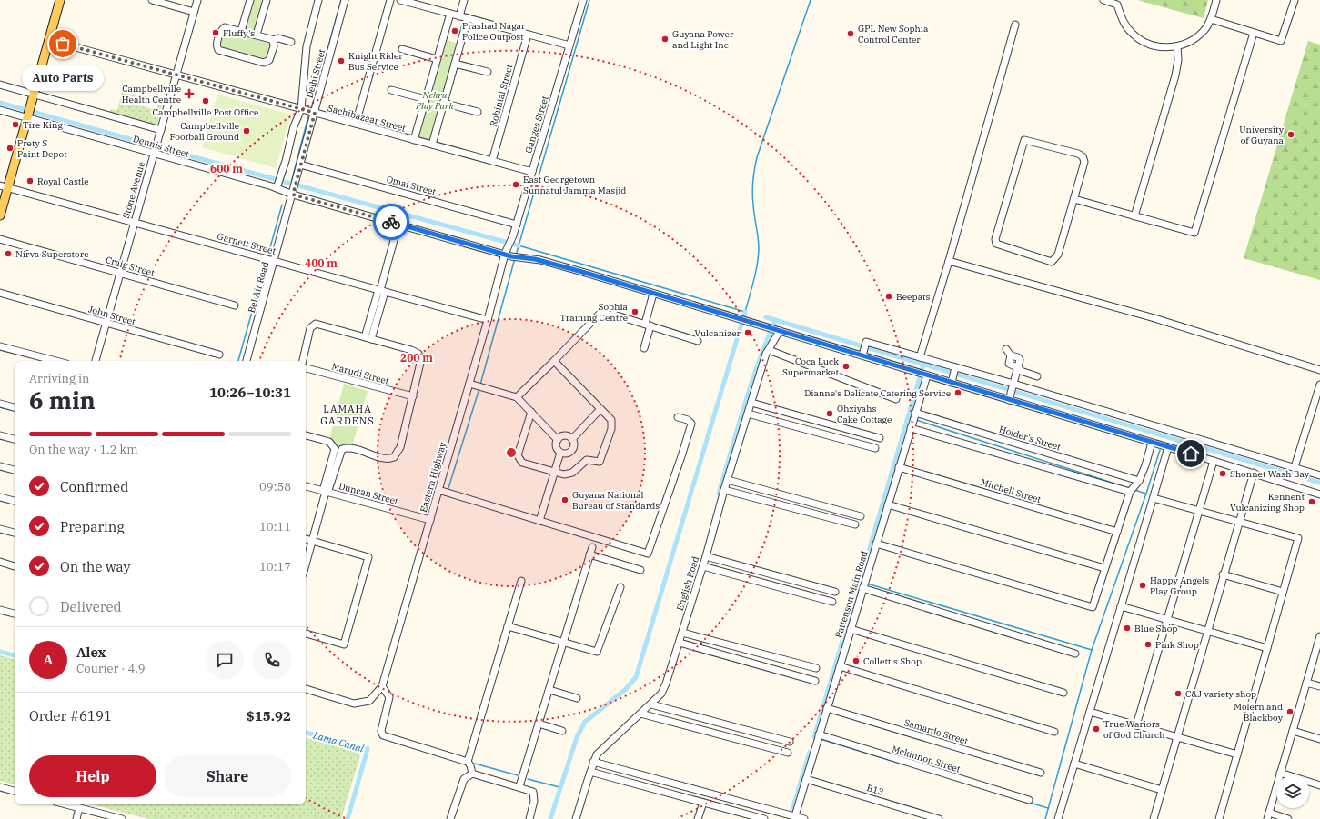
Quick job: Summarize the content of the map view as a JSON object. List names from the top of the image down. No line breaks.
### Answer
{"streets":{"street":["Delhi Street","Rohintal Street","Sachibazaar Street","Ganges Street","Dennis Street","Omai Street","Stone Avenue","Garnett Street","Craig Street","Bel Air Road","John Street","Marudi Street","Holder's Street","Eastern Highway","Mitchell Street","Duncan Street","English Road","Pattenson Main Road","Samardo Street","Mckinnon Street","B13"]},"crossings":[["Delhi Street","Sachibazaar Street"],["Delhi Street","Dennis Street"],["Delhi Street","Omai Street"],["Delhi Street","Bel Air Road"],["Rohintal Street","Sachibazaar Street"],["Sachibazaar Street","Ganges Street"],["Sachibazaar Street","Stone Avenue"],["Ganges Street","Dennis Street"],["Ganges Street","Omai Street"],["Ganges Street","Eastern Highway"],["Dennis Street","Stone Avenue"],["Dennis Street","Bel Air Road"],["Dennis Street","Eastern Highway"],["Dennis Street","English Road"],["Stone Avenue","Garnett Street"],["Stone Avenue","Craig Street"],["Stone Avenue","John Street"],["Garnett Street","Bel Air Road"],["Garnett Street","Eastern Highway"],["Holder's Street","Pattenson Main Road"],["Eastern Highway","Duncan Street"],["Mitchell Street","Pattenson Main Road"],["Pattenson Main Road","Samardo Street"],["Pattenson Main Road","Mckinnon Street"],["Pattenson Main Road","B13"]],"districts":["LAMAHA GARDENS"],"water":["Lama Canal"],"parks":["Nehru Play Park"],"places":{"other":["Prashad Nagar Police Outpost","Fluffy's","GPL New Sophia Control Center","Guyana Power and Light Inc","Auto Parts","Knight Rider Bus Service","Campbellville Post Office","Tire King","Campbellville Football Ground","University of Guyana","Prety S Paint Depot","Royal Castle","East Georgetown Sunnatul Jamma Masjid","Nirva Superstore","Beepats","Sophia Training Centre","Vulcanizer","Coca Luck Supermarket","Dianne's Delicate Catering Service","Ohziyahs Cake Cottage","Shonnet Wash Bay","Guyana National Bureau of Standards","Kennent Vulcanizing Shop","Happy Angels Play Group","Blue Shop","Pink Shop","Collett's Shop","C&J variety shop","Molern and Blackboy","True Wariors of God Church"],"health":["Campbellville Health Centre"]},"page":{"bubble":"Auto Parts","heading":["6 min","Arriving in","10:26–10:31"],"panel":["Alex","Courier · 4.9","Order #6191","$15.92"],"bar":"On the way · 1.2 km","list":[["Confirmed","09:58"],["Preparing","10:11"],["On the way","10:17"],"Delivered"],"round":"A","buttons":["Help","Share"]},"rings":["600 m","400 m","200 m"]}
